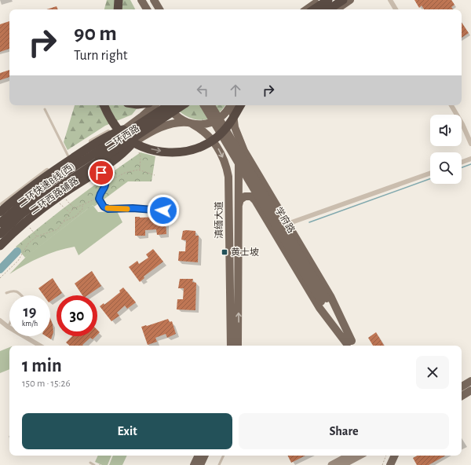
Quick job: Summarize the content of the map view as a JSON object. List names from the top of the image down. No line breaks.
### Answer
{"streets":{"highway":["二环快速B线(西)"],"main road":["二环西路","滇缅大道","学府路"],"street":["二环西路辅路"]},"crossings":[["二环西路","二环西路辅路"],["二环西路","滇缅大道"],["滇缅大道","学府路"]],"places":{"transit":["黄士坡"]},"page":{"turn":["90 m","Turn right"],"speed":"19 km/h","limit":"30","heading":["1 min","150 m · 15:26"],"buttons":["Exit","Share"]}}
